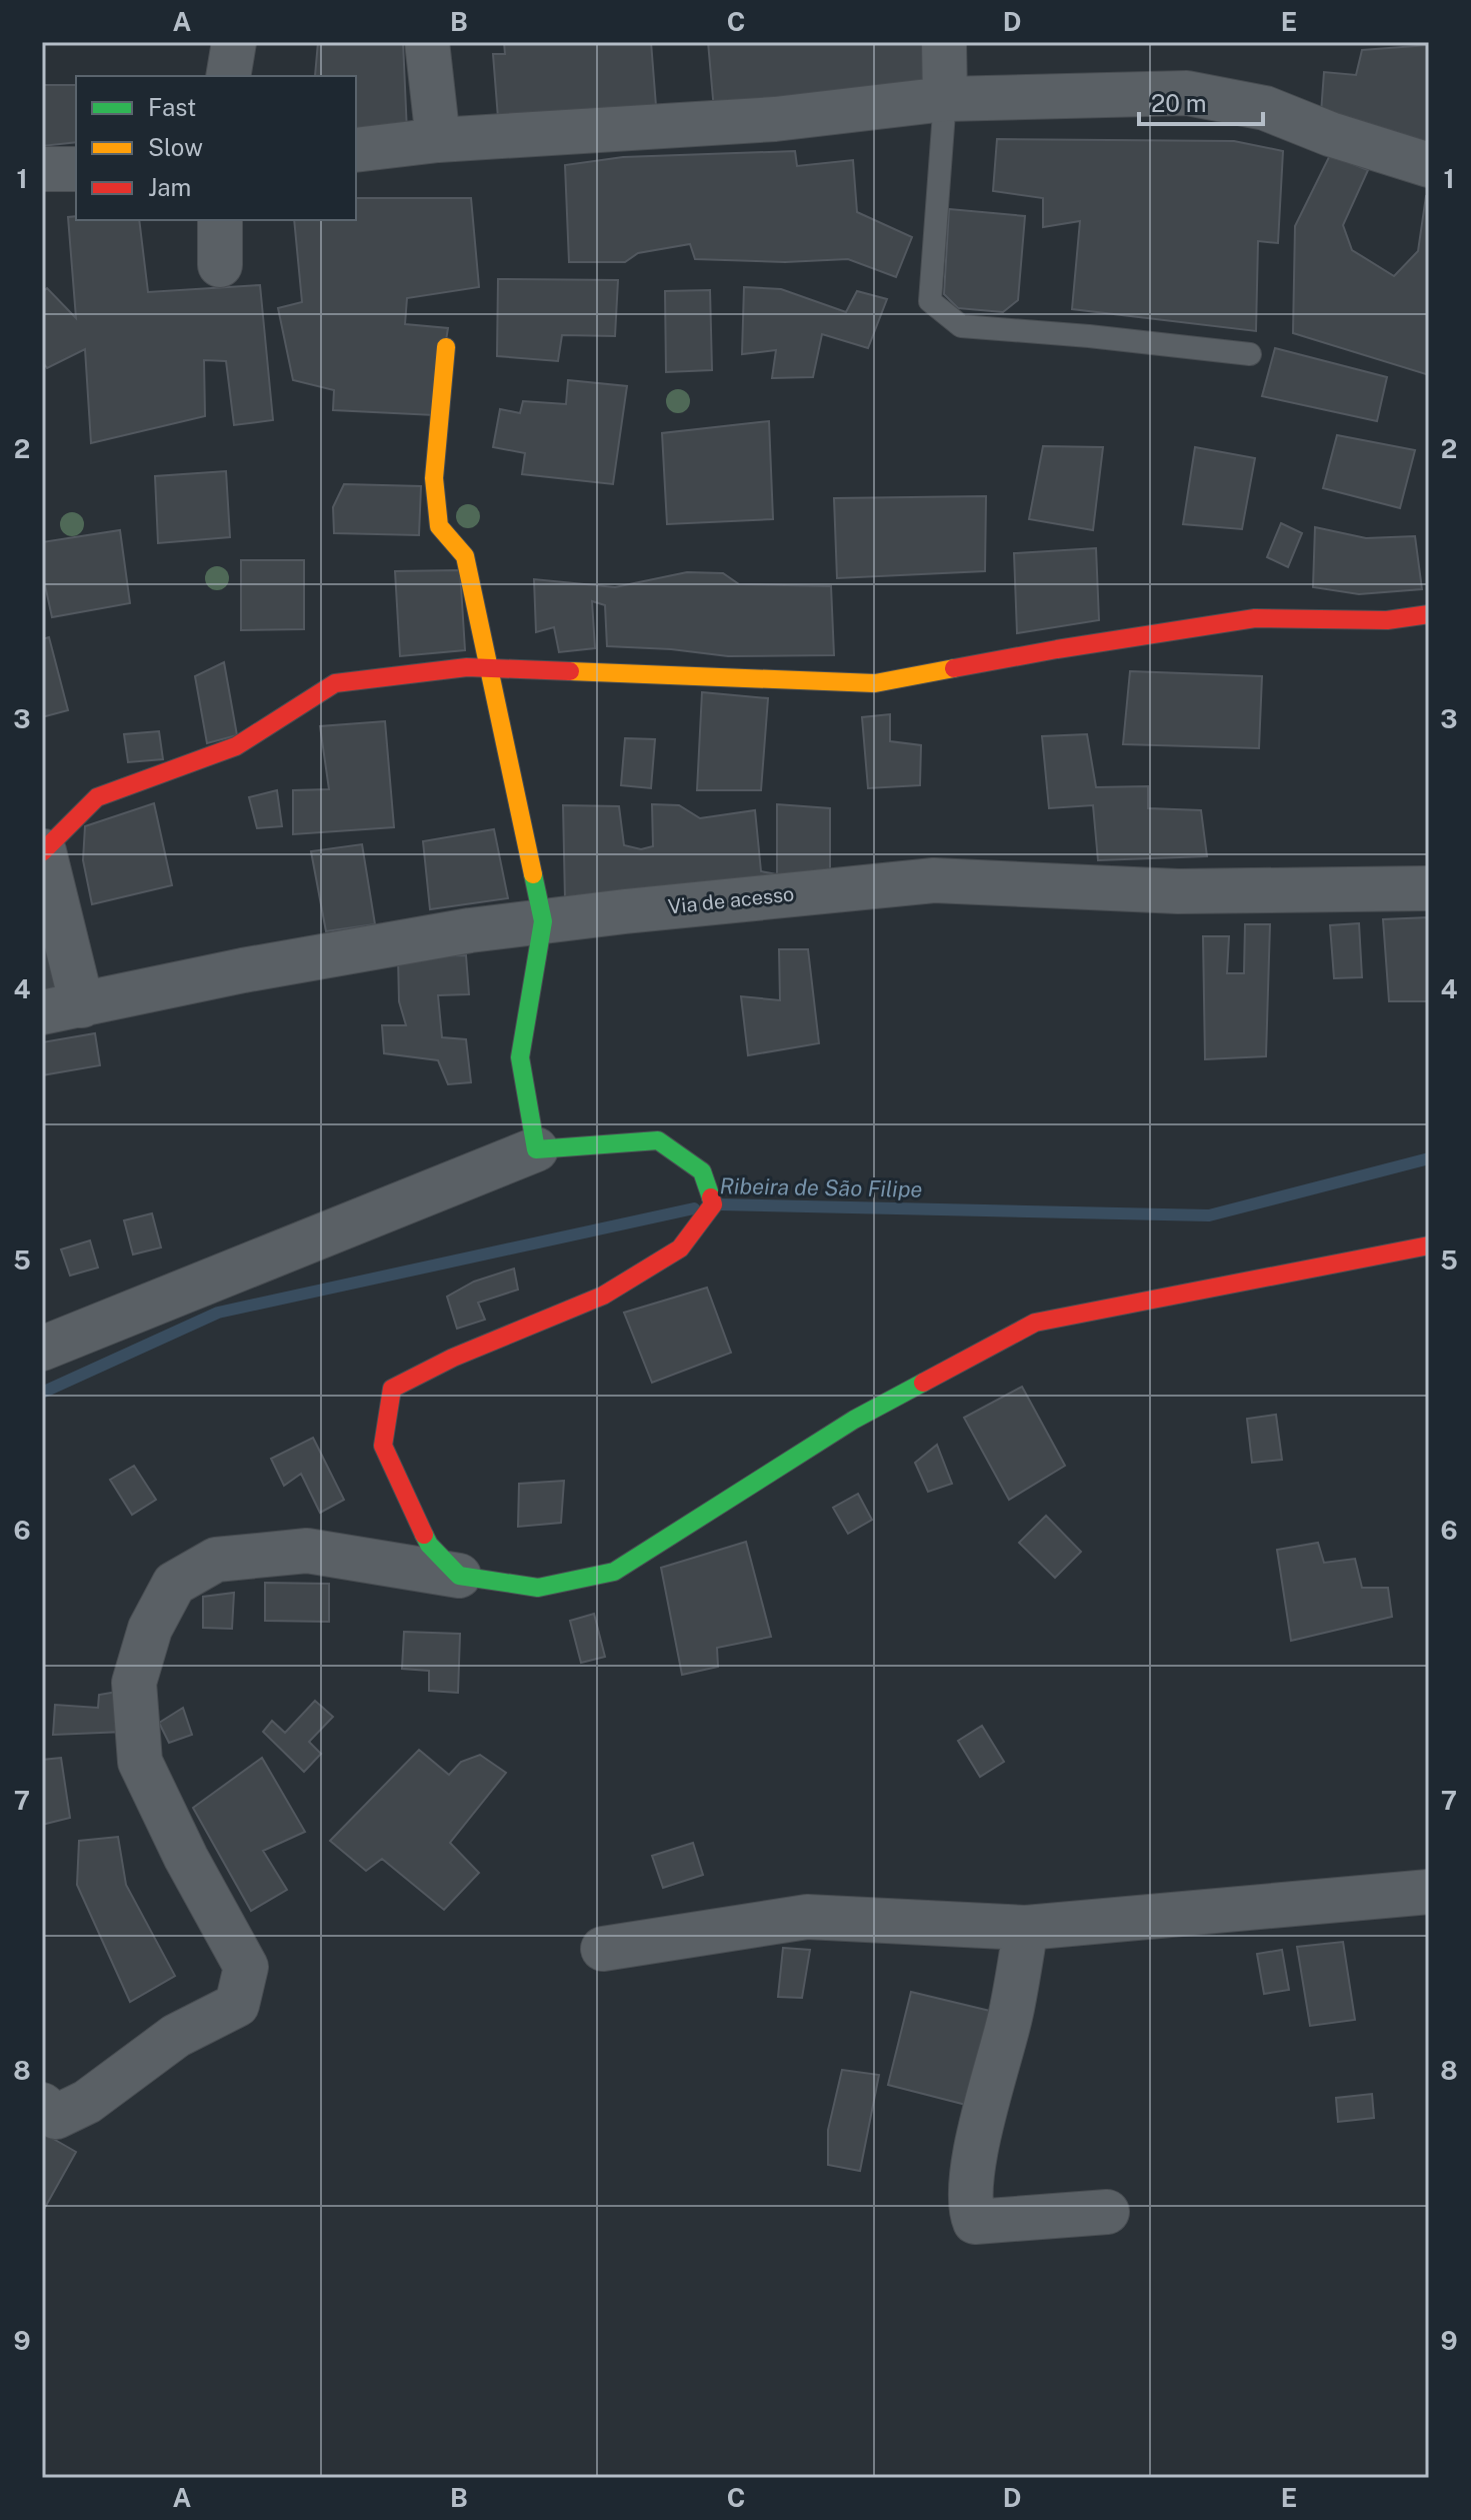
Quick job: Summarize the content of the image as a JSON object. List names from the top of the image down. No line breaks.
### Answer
{"streets":{"street":["Via de acesso"]},"water":["Ribeira de São Filipe"],"legend":["Fast","Slow","Jam"],"scale_bar":"20 m","grid":{"columns":["A","B","C","D","E"],"rows":["1","2","3","4","5","6","7","8","9"]}}
